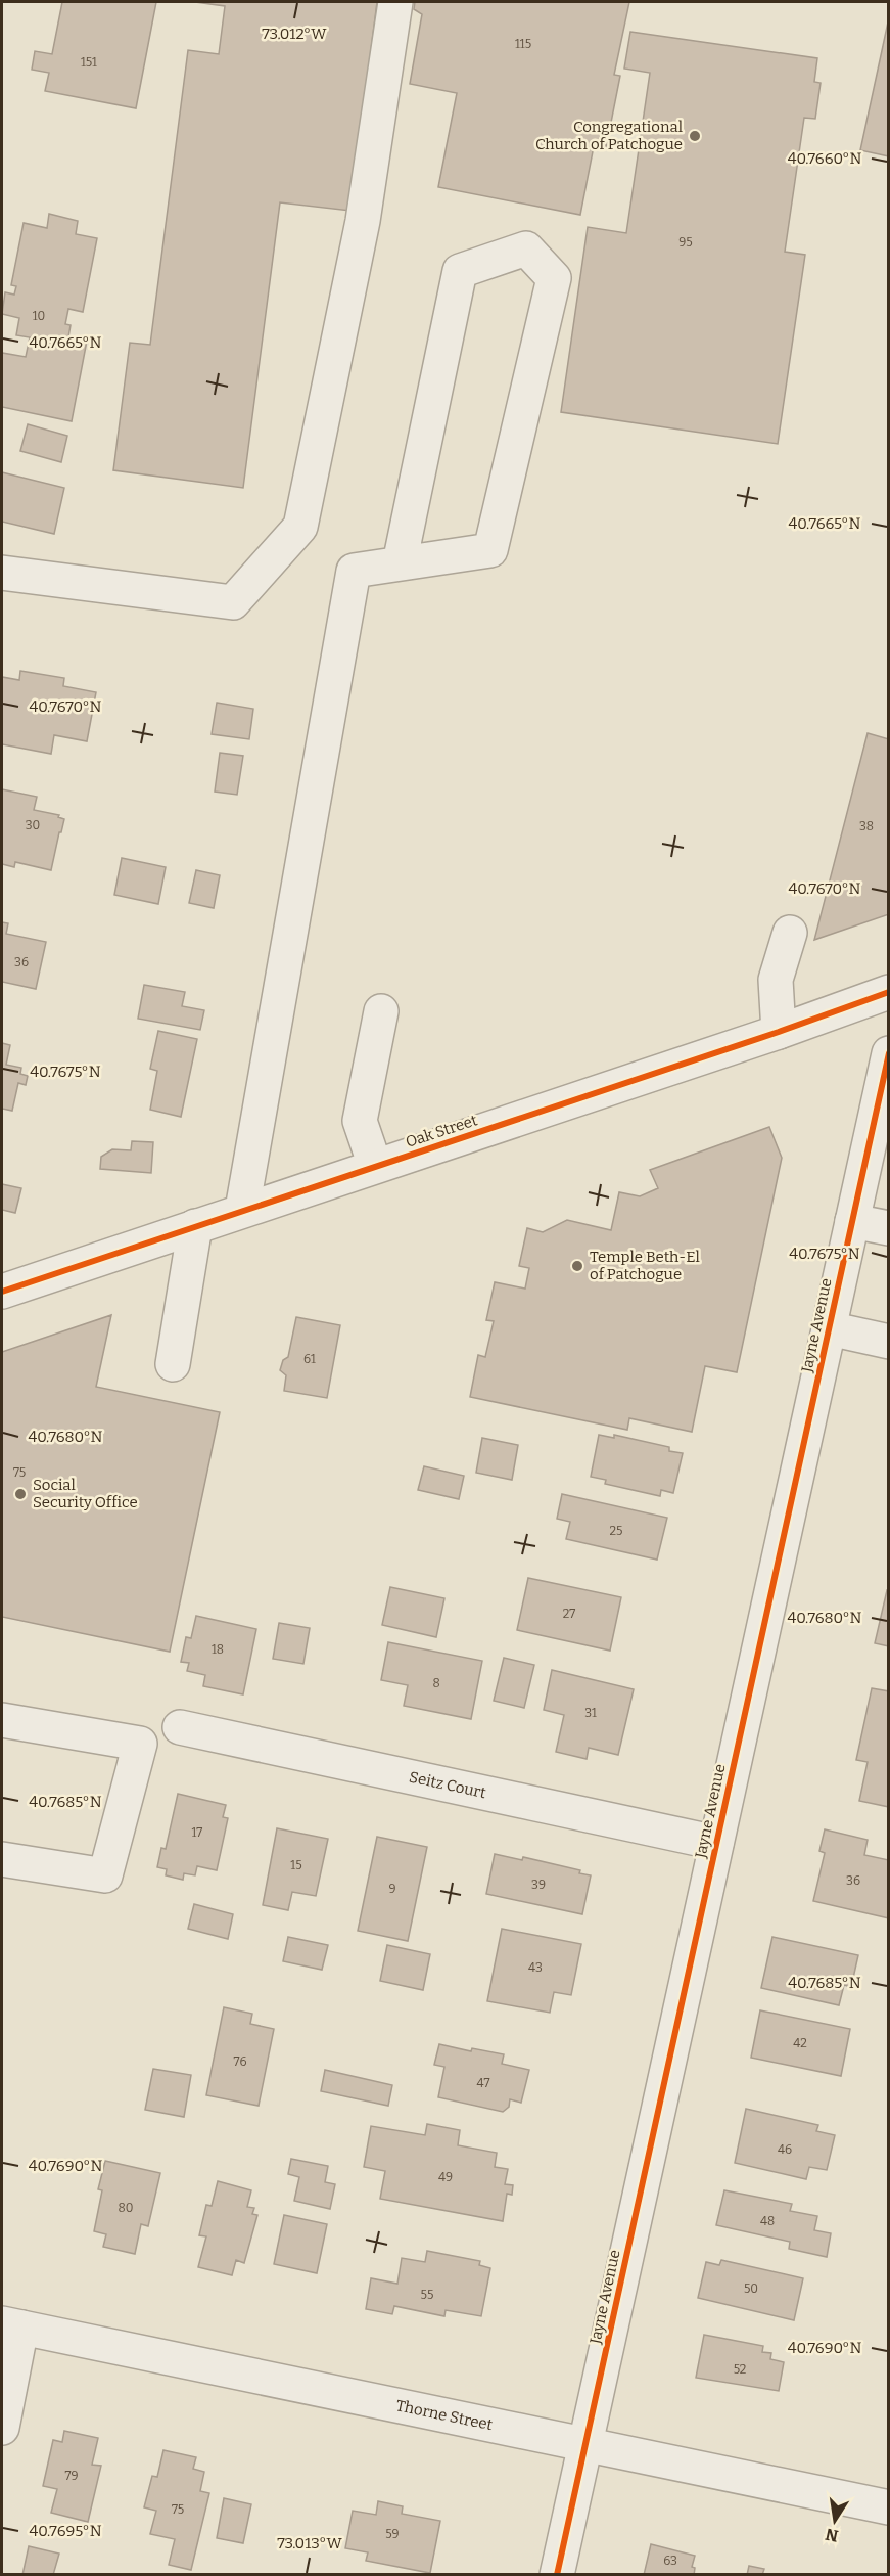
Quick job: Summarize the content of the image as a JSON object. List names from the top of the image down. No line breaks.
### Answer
{"streets":{"street":["Oak Street","Jayne Avenue","Seitz Court","Thorne Street"]},"crossings":[["Jayne Avenue","Seitz Court"],["Jayne Avenue","Thorne Street"]],"places":["Congregational Church of Patchogue","Temple Beth-El of Patchogue","Social Security Office"],"house_numbers":["115","151","95","10","30","38","36","61","75","25","27","18","8","31","17","15","36","39","9","43","42","76","47","46","49","80","48","50","55","52","79","75","59","63"],"north":"bottom","coordinates":["73.012°W","40.7660°N","40.7665°N","40.7670°N","40.7675°N","40.7680°N","40.7685°N","40.7690°N","40.7695°N","73.013°W"]}
